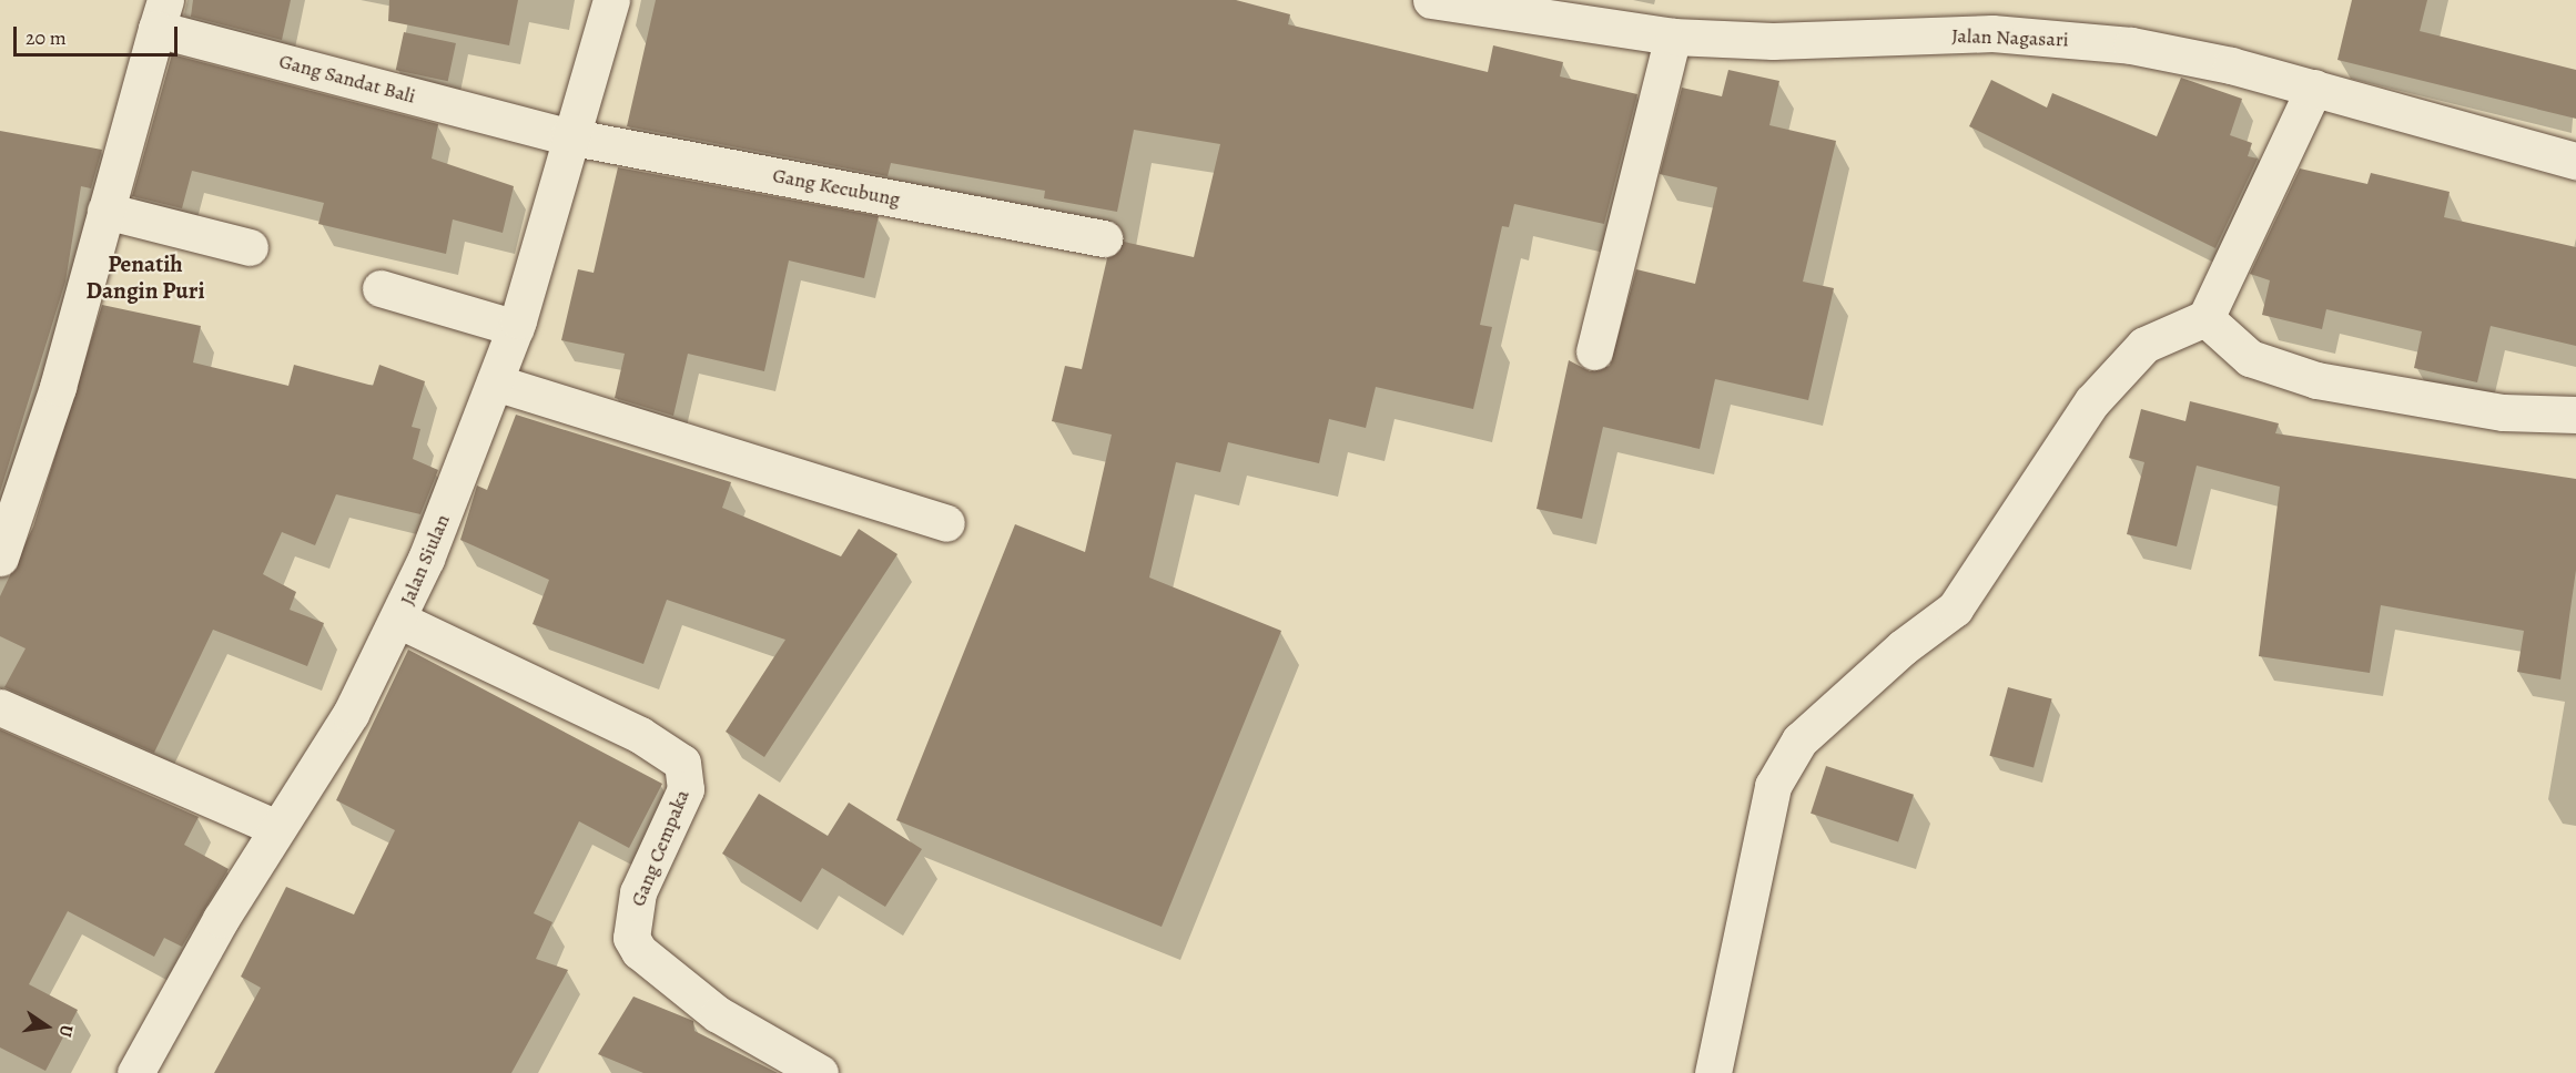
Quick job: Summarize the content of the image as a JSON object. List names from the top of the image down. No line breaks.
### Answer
{"streets":{"street":["Jalan Nagasari","Gang Sandat Bali","Gang Kecubung","Jalan Siulan","Gang Cempaka"]},"crossings":[["Gang Sandat Bali","Gang Kecubung"],["Gang Sandat Bali","Jalan Siulan"],["Gang Kecubung","Jalan Siulan"],["Jalan Siulan","Gang Cempaka"]],"districts":["Penatih Dangin Puri"],"scale_bar":"20 m","north":"right"}
